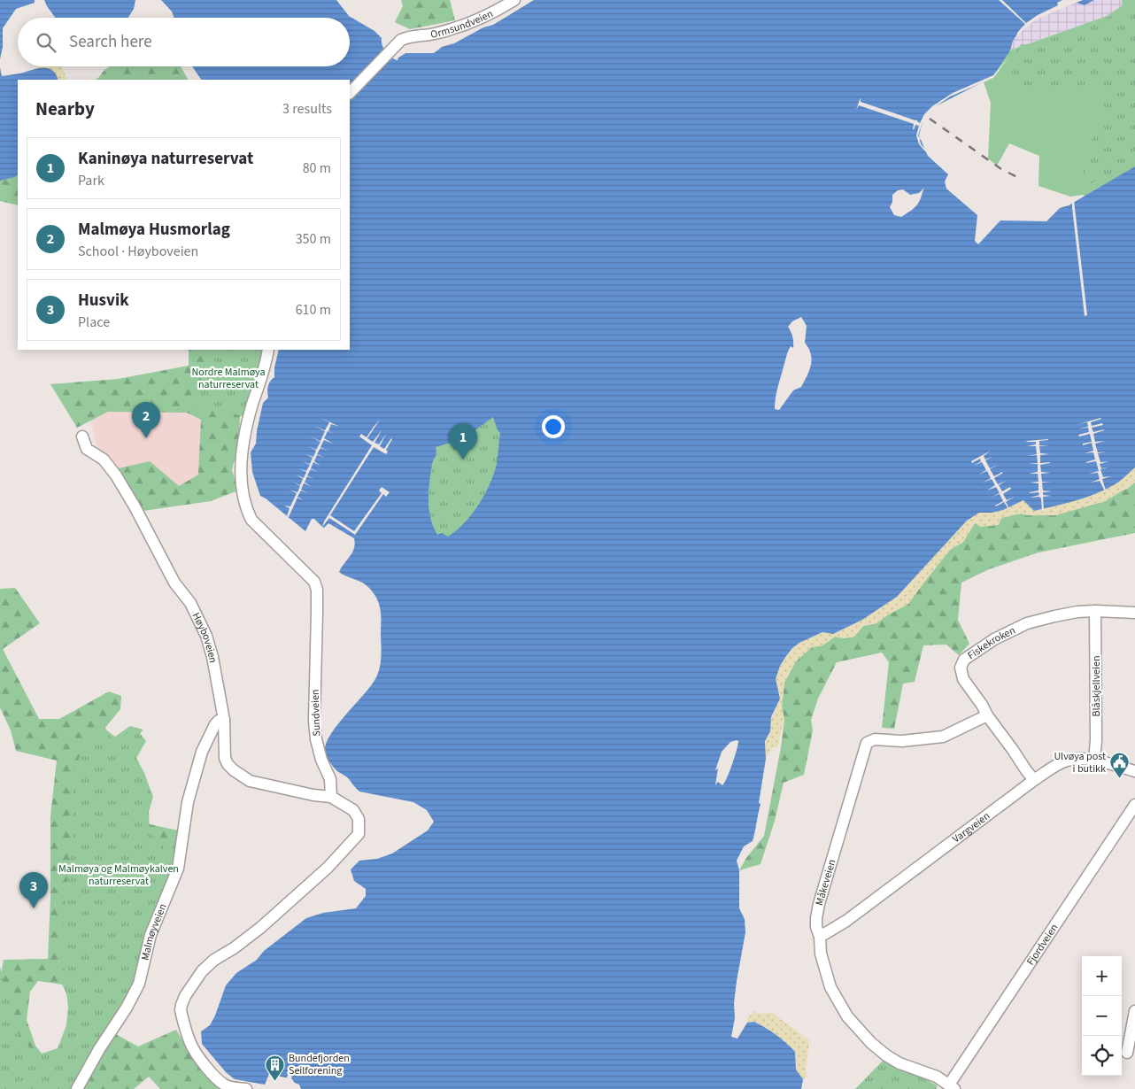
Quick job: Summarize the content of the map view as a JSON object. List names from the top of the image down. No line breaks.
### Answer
{"streets":{"street":["Ormsundveien","Høyboveien","Fiskekroken","Blåskjellveien","Sundveien","Vargveien","Måkeveien","Malmøyveien","Fjordveien"]},"crossings":[["Høyboveien","Sundveien"],["Høyboveien","Malmøyveien"],["Fiskekroken","Blåskjellveien"],["Fiskekroken","Vargveien"],["Fiskekroken","Måkeveien"],["Blåskjellveien","Vargveien"],["Vargveien","Måkeveien"],["Måkeveien","Fjordveien"]],"parks":["Nordre Malmøya naturreservat","Malmøya og Malmøykalven naturreservat"],"places":{"public building":["Ulvøya post i butikk"],"building":["Bundefjorden Seilforening"]},"page":{"search":"Search here","heading":["Nearby","3 results"],"list":[{"mark":"1","name":"Kaninøya naturreservat","note":"Park","value":"80 m"},{"mark":"2","name":"Malmøya Husmorlag","note":"School · Høyboveien","value":"350 m"},{"mark":"3","name":"Husvik","note":"Place","value":"610 m"}],"pins":["2","1","3"],"map_buttons":["+","−"]}}
